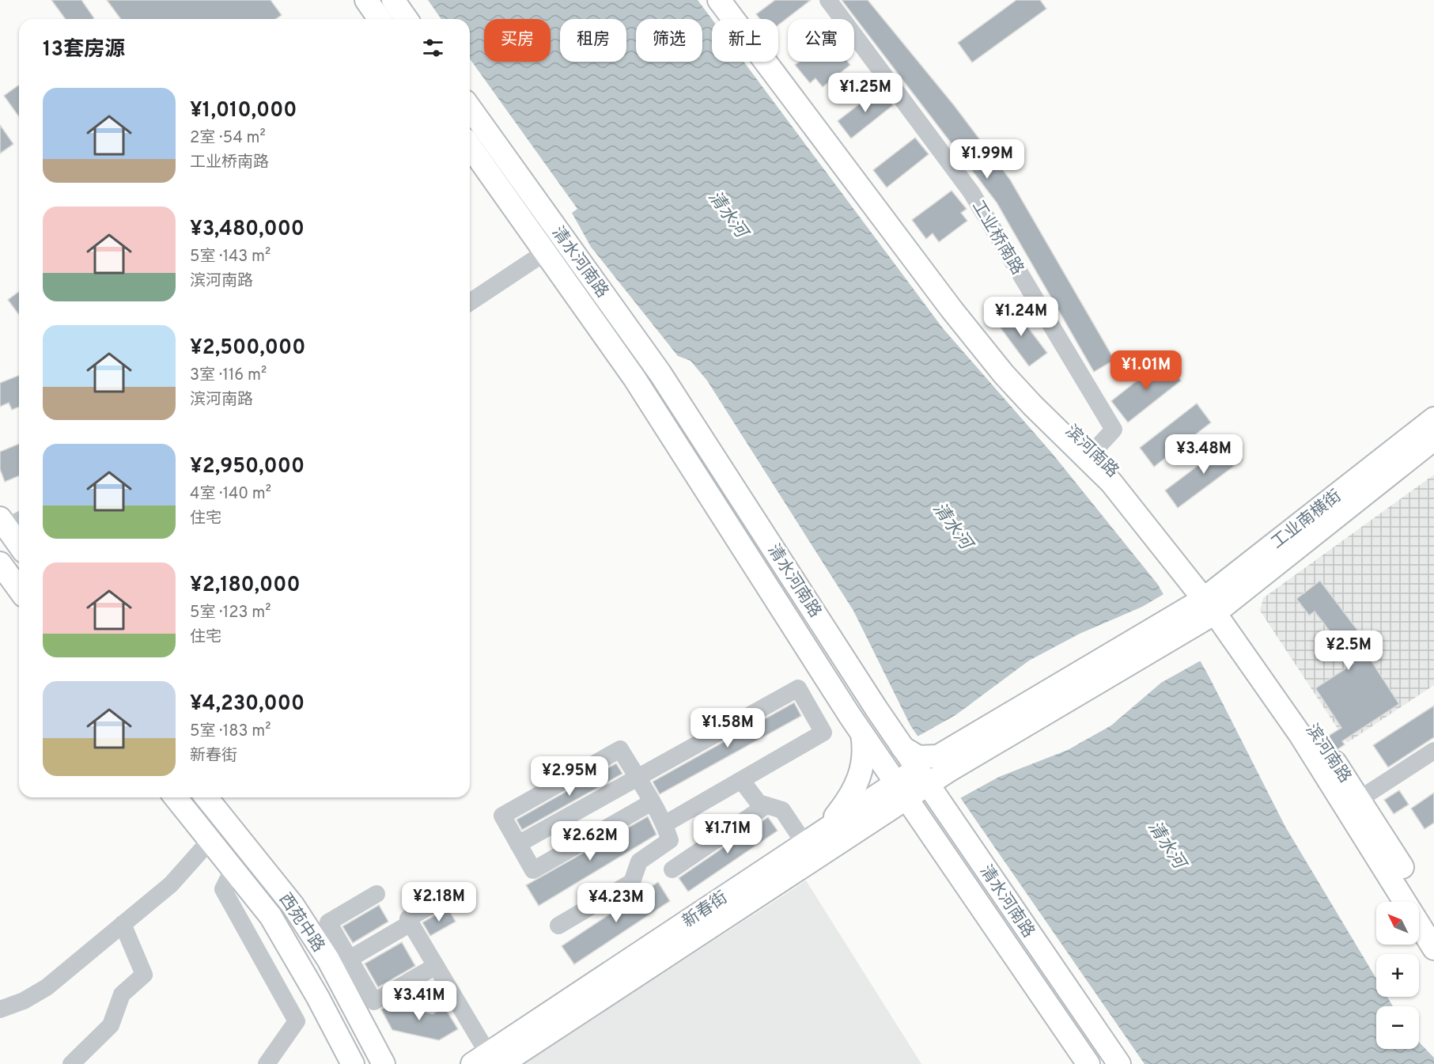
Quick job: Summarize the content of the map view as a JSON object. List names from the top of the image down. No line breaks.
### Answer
{"streets":{"main road":["清水河南路","滨河南路","工业南横街","新春街","西苑中路"],"street":["工业桥南路"]},"crossings":[["工业桥南路","滨河南路"],["清水河南路","新春街"],["滨河南路","工业南横街"],["工业南横街","新春街"]],"water":["清水河"],"north":"top left","page":{"chip":["买房","租房","筛选","新上","公寓"],"heading":"13套房源","price":["¥1.25M","¥1.99M","¥1.24M","¥1.01M","¥3.48M","¥2.5M","¥1.58M","¥2.95M","¥1.71M","¥2.62M","¥2.18M","¥4.23M","¥3.41M"],"list":[{"name":"¥1,010,000","note":"2室 · 54 m² · 工业桥南路"},{"name":"¥3,480,000","note":"5室 · 143 m² · 滨河南路"},{"name":"¥2,500,000","note":"3室 · 116 m² · 滨河南路"},{"name":"¥2,950,000","note":"4室 · 140 m² · 住宅"},{"name":"¥2,180,000","note":"5室 · 123 m² · 住宅"},{"name":"¥4,230,000","note":"5室 · 183 m² · 新春街"}],"map_buttons":["+","−"]}}
